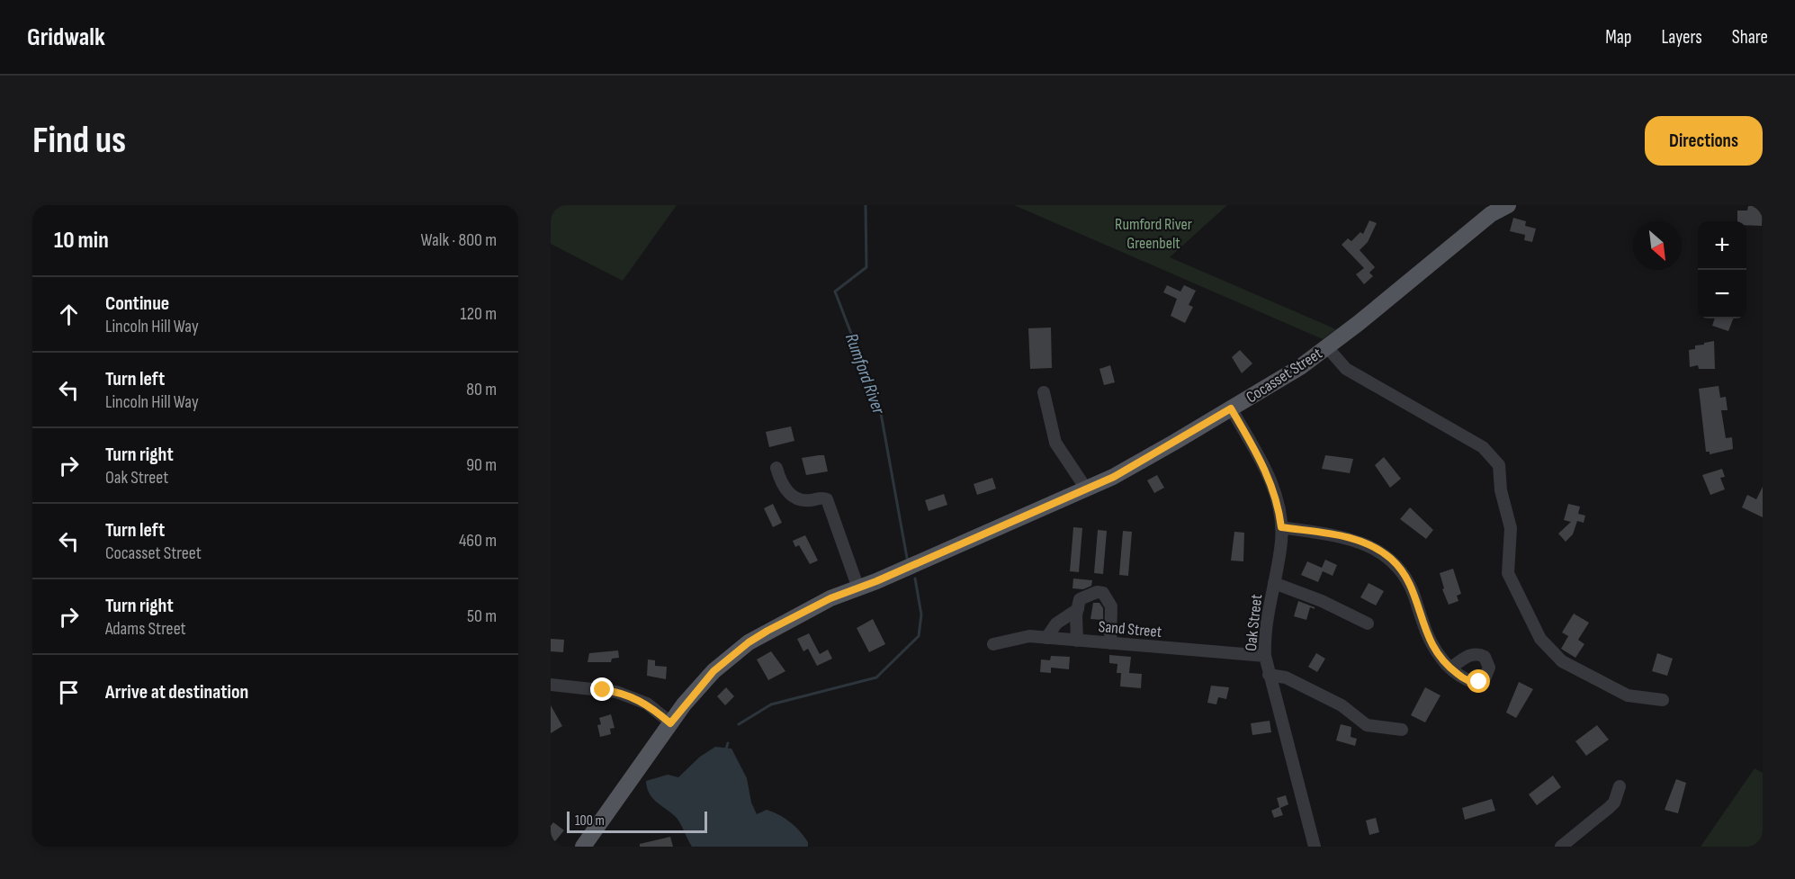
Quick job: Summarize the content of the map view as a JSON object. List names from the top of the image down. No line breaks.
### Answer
{"streets":{"main road":["Cocasset Street"],"street":["Oak Street","Sand Street"]},"crossings":[["Cocasset Street","Oak Street"],["Oak Street","Sand Street"]],"water":["Rumford River"],"parks":["Rumford River Greenbelt"],"scale_bar":"100 m","north":"bottom right","page":{"header":"Gridwalk","nav":["Map","Layers","Share"],"buttons":"Directions","title":"Find us","heading":["10 min","Walk · 800 m"],"map_buttons":["+","−"],"list":[["Continue","Lincoln Hill Way","120 m"],["Turn left","Lincoln Hill Way","80 m"],["Turn right","Oak Street","90 m"],["Turn left","Cocasset Street","460 m"],["Turn right","Adams Street","50 m"],"Arrive at destination"],"scale":"100 m"}}
